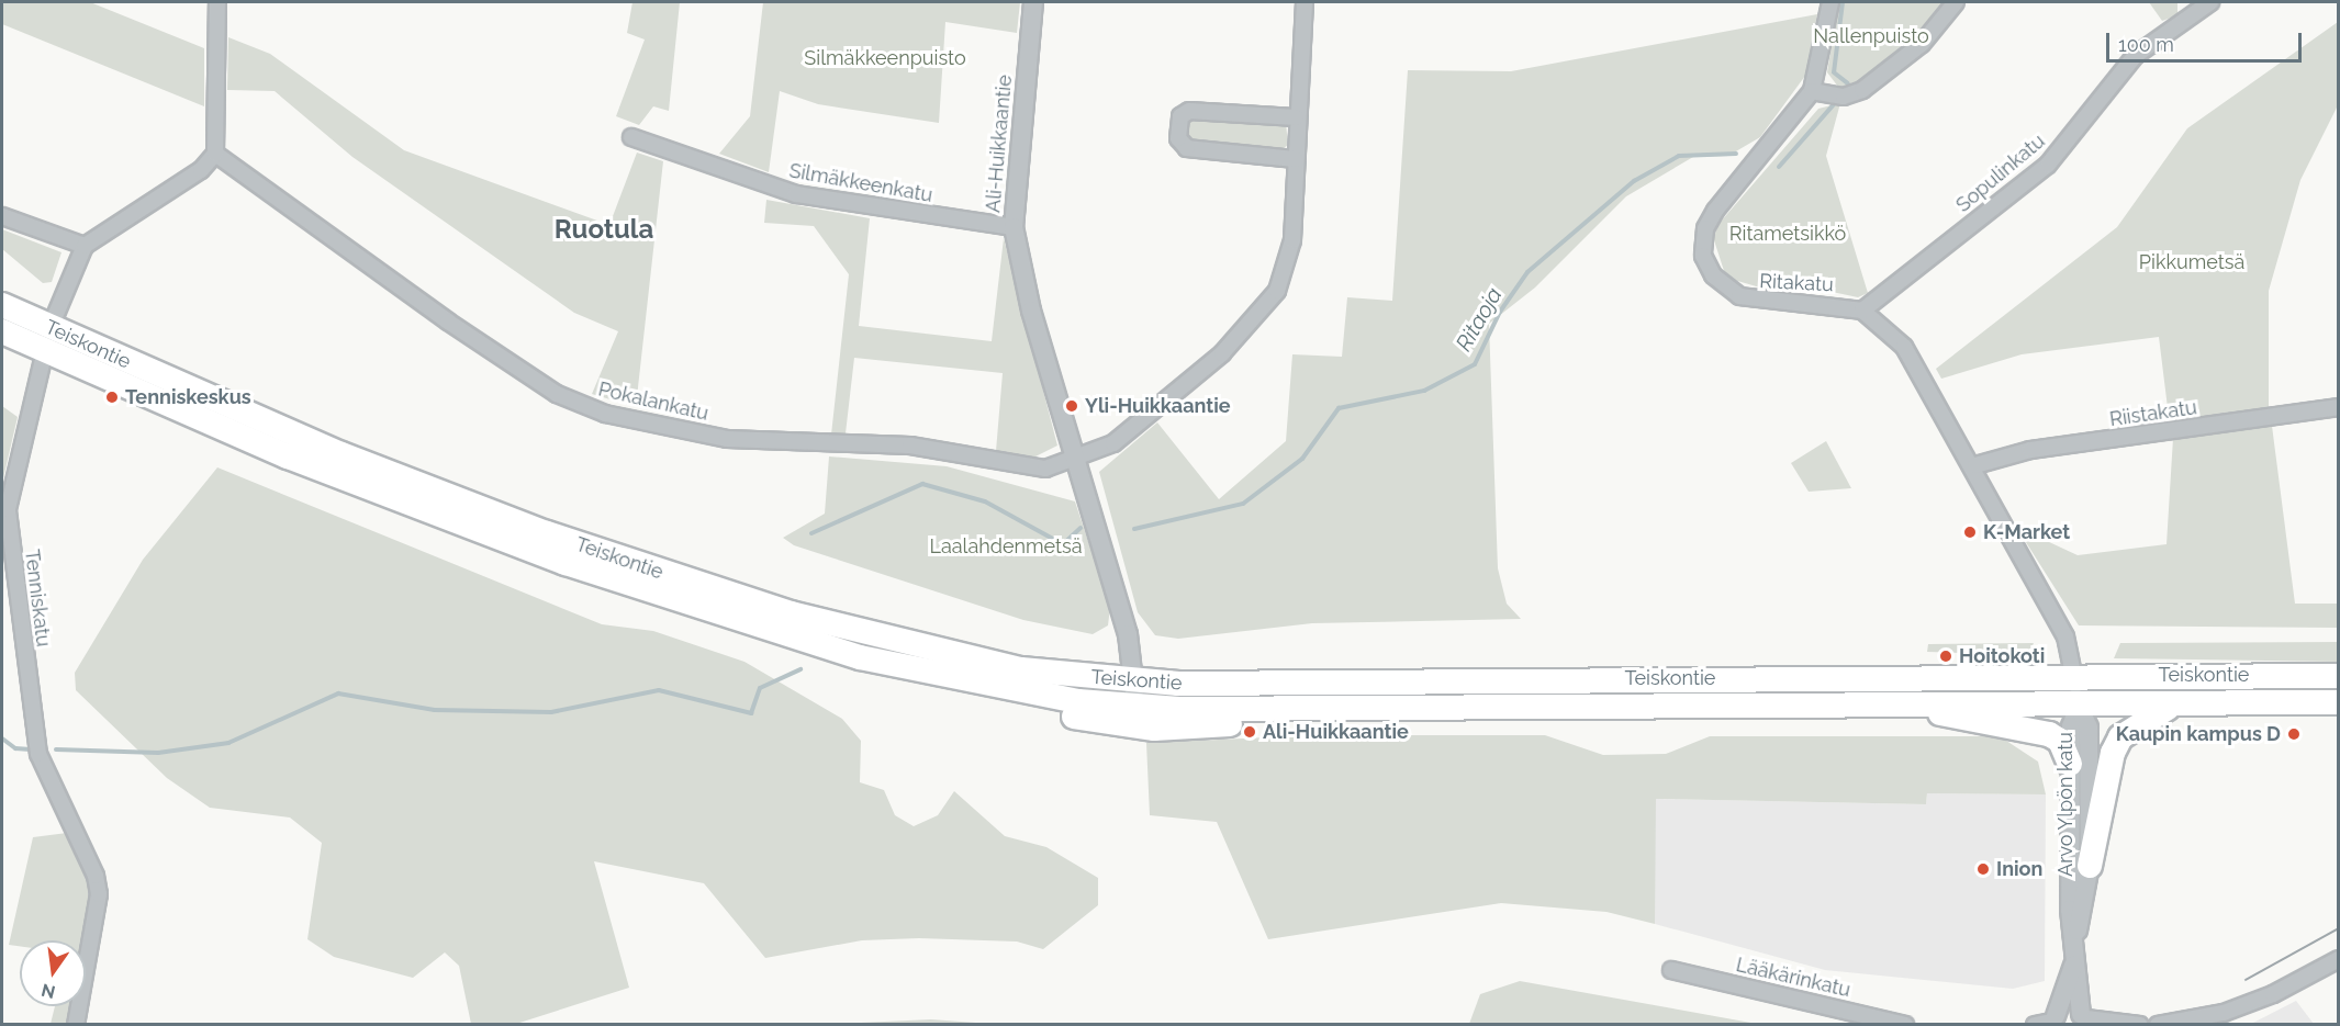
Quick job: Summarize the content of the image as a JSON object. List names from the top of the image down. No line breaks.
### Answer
{"streets":{"highway":["Teiskontie"],"street":["Ali-Huikkaantie","Sopulinkatu","Silmäkkeenkatu","Ritakatu","Pokalankatu","Riistakatu","Tenniskatu","Arvo Ylpön katu","Lääkärinkatu"]},"crossings":[["Ali-Huikkaantie","Silmäkkeenkatu"],["Ali-Huikkaantie","Teiskontie"],["Ali-Huikkaantie","Pokalankatu"],["Sopulinkatu","Ritakatu"],["Ritakatu","Teiskontie"],["Ritakatu","Riistakatu"],["Ritakatu","Arvo Ylpön katu"],["Teiskontie","Tenniskatu"],["Teiskontie","Arvo Ylpön katu"]],"districts":["Ruotula"],"water":["Ritaoja"],"parks":["Nallenpuisto","Silmäkkeenpuisto","Ritametsikkö","Pikkumetsä","Laalahdenmetsä"],"places":["Tenniskeskus","Yli-Huikkaantie","K-Market","Hoitokoti","Ali-Huikkaantie","Kaupin kampus D","Inion"],"scale_bar":"100 m","north":"bottom"}
